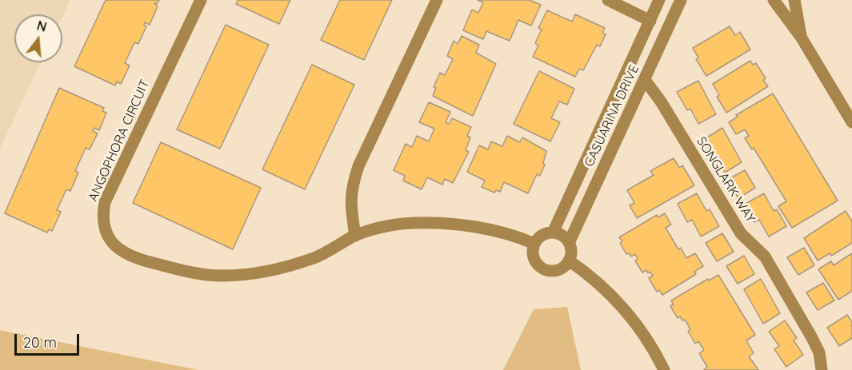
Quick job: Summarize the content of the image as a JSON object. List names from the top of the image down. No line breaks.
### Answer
{"streets":{"street":["CASUARINA DRIVE","ANGOPHORA CIRCUIT","SONGLARK WAY"]},"crossings":[["CASUARINA DRIVE","ANGOPHORA CIRCUIT"],["CASUARINA DRIVE","SONGLARK WAY"]],"scale_bar":"20 m","north":"top"}
